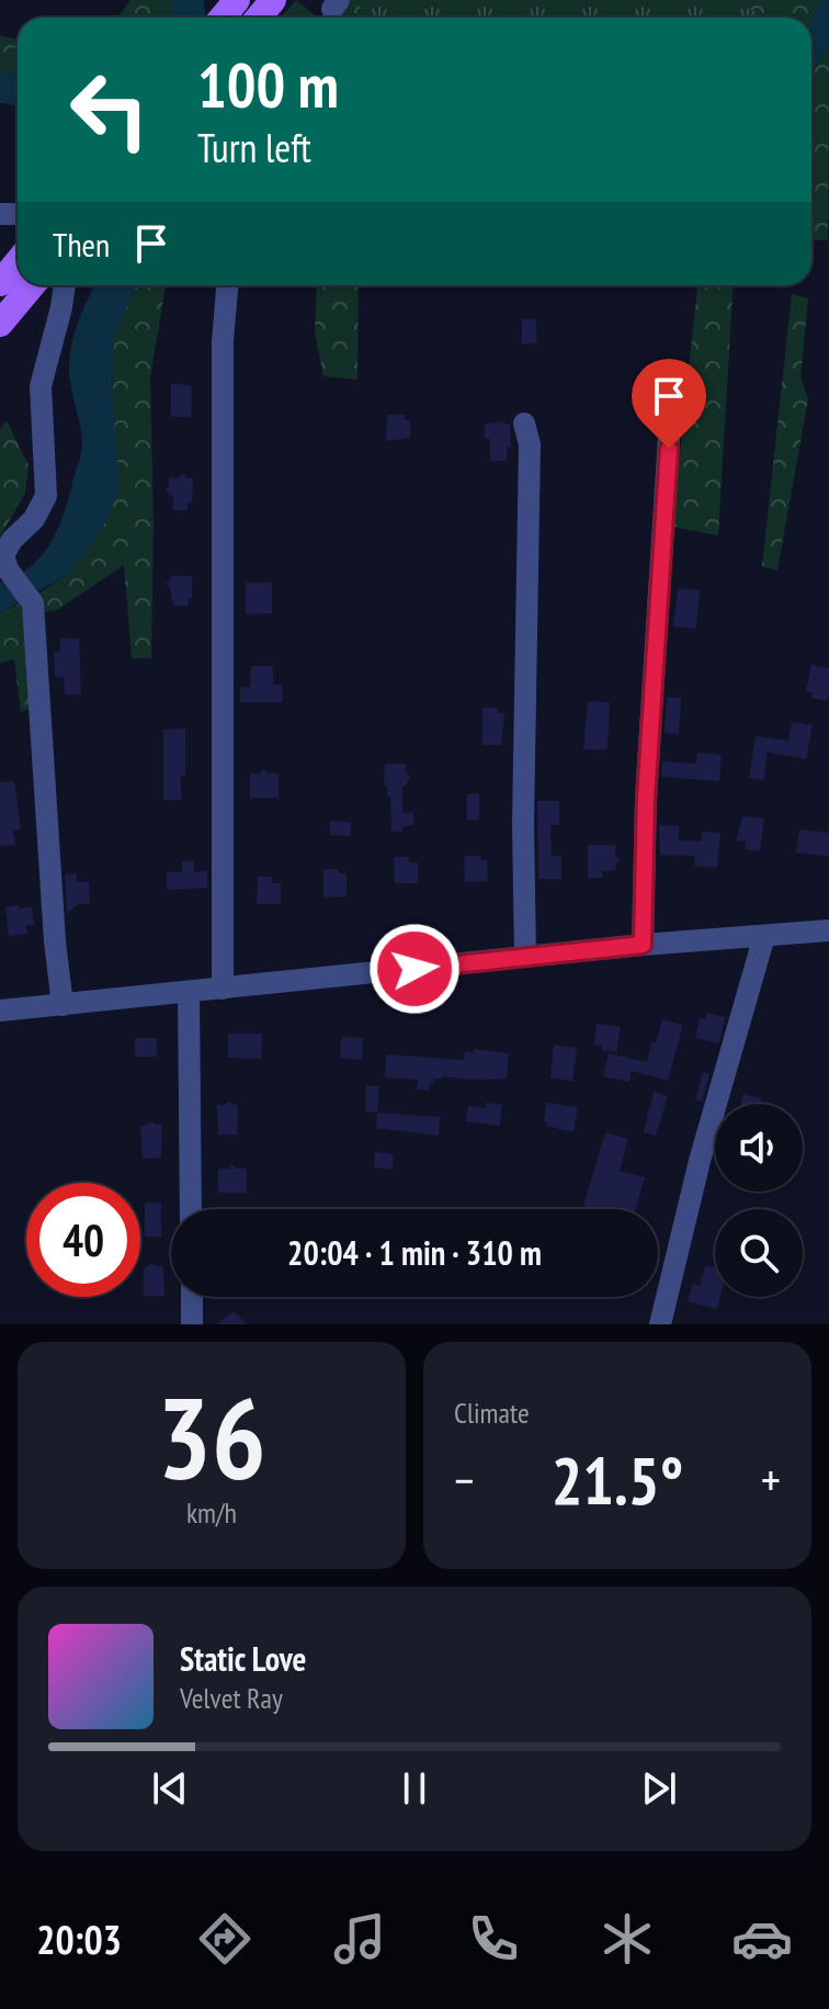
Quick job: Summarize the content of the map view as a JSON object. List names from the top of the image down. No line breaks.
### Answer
{"page":{"turn":["100 m","Turn left"],"then":"Then","limit":"40","trip":"20:04 · 1 min · 310 m","tile":[["36","km/h"],"Climate"],"heat":["−","21.5°","+"],"song":["Static Love","Velvet Ray"],"tabs":"20:03"}}
